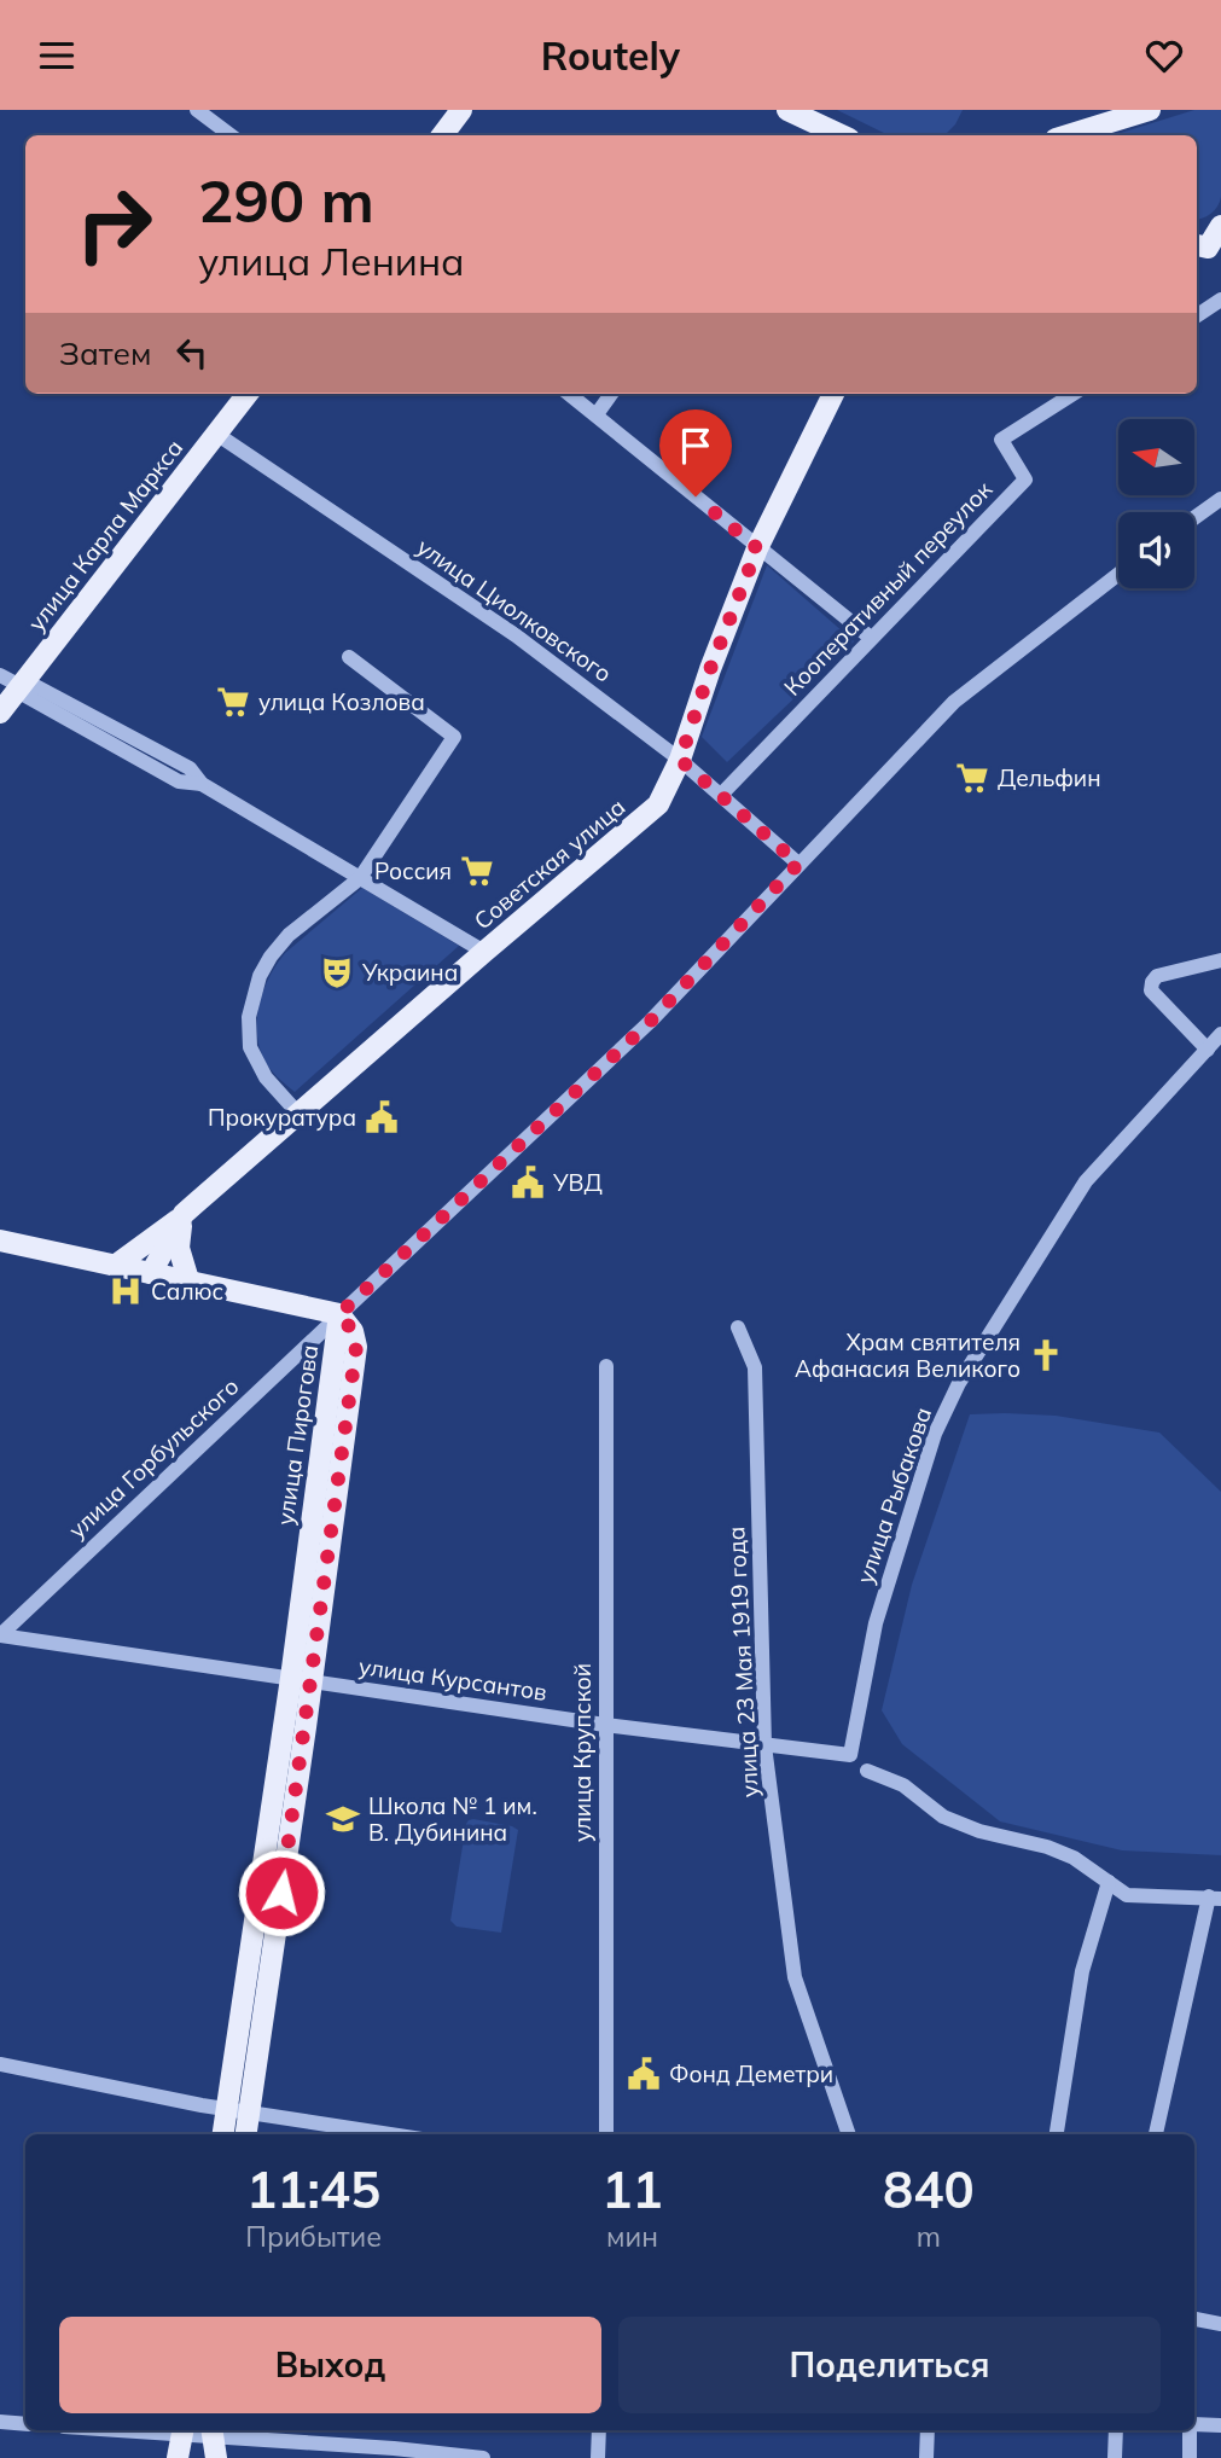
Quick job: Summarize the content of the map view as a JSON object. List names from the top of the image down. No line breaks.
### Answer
{"streets":{"main road":["улица Карла Маркса","Советская улица","улица Пирогова"],"street":["Кооперативный переулок","улица Циолковского","улица Горбульского","улица Рыбакова","улица 23 Мая 1919 года","улица Курсантов","улица Крупской"]},"crossings":[["улица Карла Маркса","улица Циолковского"],["Кооперативный переулок","улица Циолковского"],["улица Циолковского","Советская улица"],["улица Циолковского","улица Горбульского"],["улица Пирогова","улица Горбульского"],["улица Пирогова","улица Курсантов"],["улица Горбульского","улица Курсантов"],["улица Рыбакова","улица Курсантов"],["улица 23 Мая 1919 года","улица Курсантов"],["улица Курсантов","улица Крупской"]],"places":{"supermarket":["улица Козлова","Дельфин","Россия"],"theatre":["Украина"],"public building":["Прокуратура","УВД","Фонд Деметри"],"hospital":["Салюс"],"church":["Храм святителя Афанасия Великого"],"school or university":["Школа № 1 им. В. Дубинина"]},"north":"left","page":{"header":"Routely","turn":["290 m","улица Ленина"],"then":"Затем","eta":["11:45","Прибытие","11","мин","840","m"],"buttons":["Выход","Поделиться"]}}
